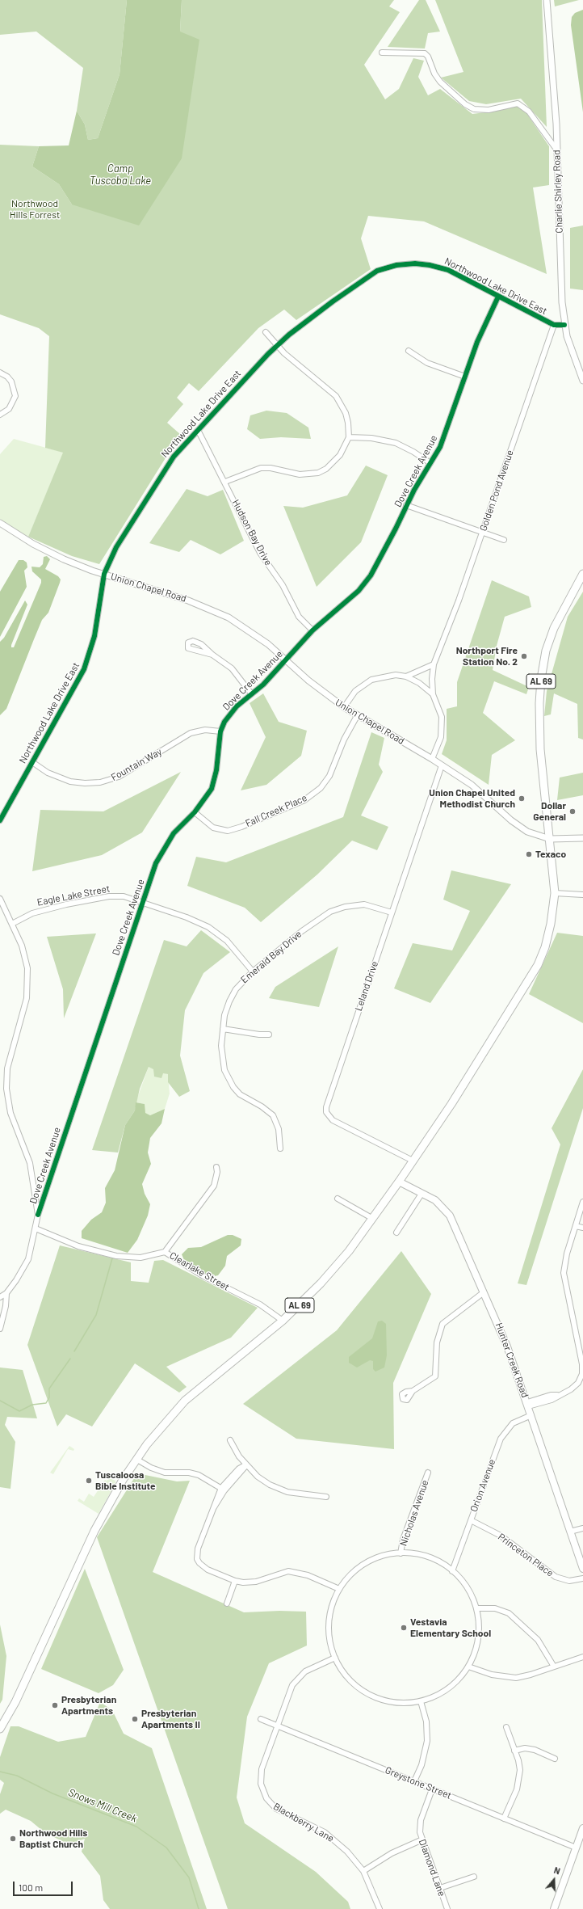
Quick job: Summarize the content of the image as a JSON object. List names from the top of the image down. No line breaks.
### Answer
{"streets":{"main road":["AL 69","Hunter Creek Road"],"street":["Charlie Shirley Road","Northwood Lake Drive East","Dove Creek Avenue","Golden Pond Avenue","Hudson Bay Drive","Union Chapel Road","Fountain Way","Fall Creek Place","Eagle Lake Street","Emerald Bay Drive","Leland Drive","Clearlake Street","Orion Avenue","Nicholas Avenue","Princeton Place","Greystone Street","Blackberry Lane","Diamond Lane"]},"crossings":[["Northwood Lake Drive East","Dove Creek Avenue"],["Northwood Lake Drive East","Golden Pond Avenue"],["Northwood Lake Drive East","Hudson Bay Drive"],["Northwood Lake Drive East","Union Chapel Road"],["Northwood Lake Drive East","Fountain Way"],["Dove Creek Avenue","Hudson Bay Drive"],["Dove Creek Avenue","Union Chapel Road"],["Dove Creek Avenue","Fountain Way"],["Dove Creek Avenue","Fall Creek Place"],["Dove Creek Avenue","Eagle Lake Street"],["Union Chapel Road","AL 69"],["Union Chapel Road","Fall Creek Place"],["Union Chapel Road","Leland Drive"],["AL 69","Leland Drive"],["AL 69","Clearlake Street"],["AL 69","Hunter Creek Road"],["Eagle Lake Street","Emerald Bay Drive"],["Emerald Bay Drive","Leland Drive"],["Hunter Creek Road","Orion Avenue"],["Orion Avenue","Princeton Place"],["Greystone Street","Blackberry Lane"],["Greystone Street","Diamond Lane"]],"water":["Camp Tuscoba Lake","Snows Mill Creek"],"parks":["Northwood Hills Forrest"],"places":["Northport Fire Station No. 2","Union Chapel United Methodist Church","Dollar General","Texaco","Tuscaloosa Bible Institute","Vestavia Elementary School","Presbyterian Apartments","Presbyterian Apartments II","Northwood Hills Baptist Church"],"scale_bar":"100 m","north":"top"}
